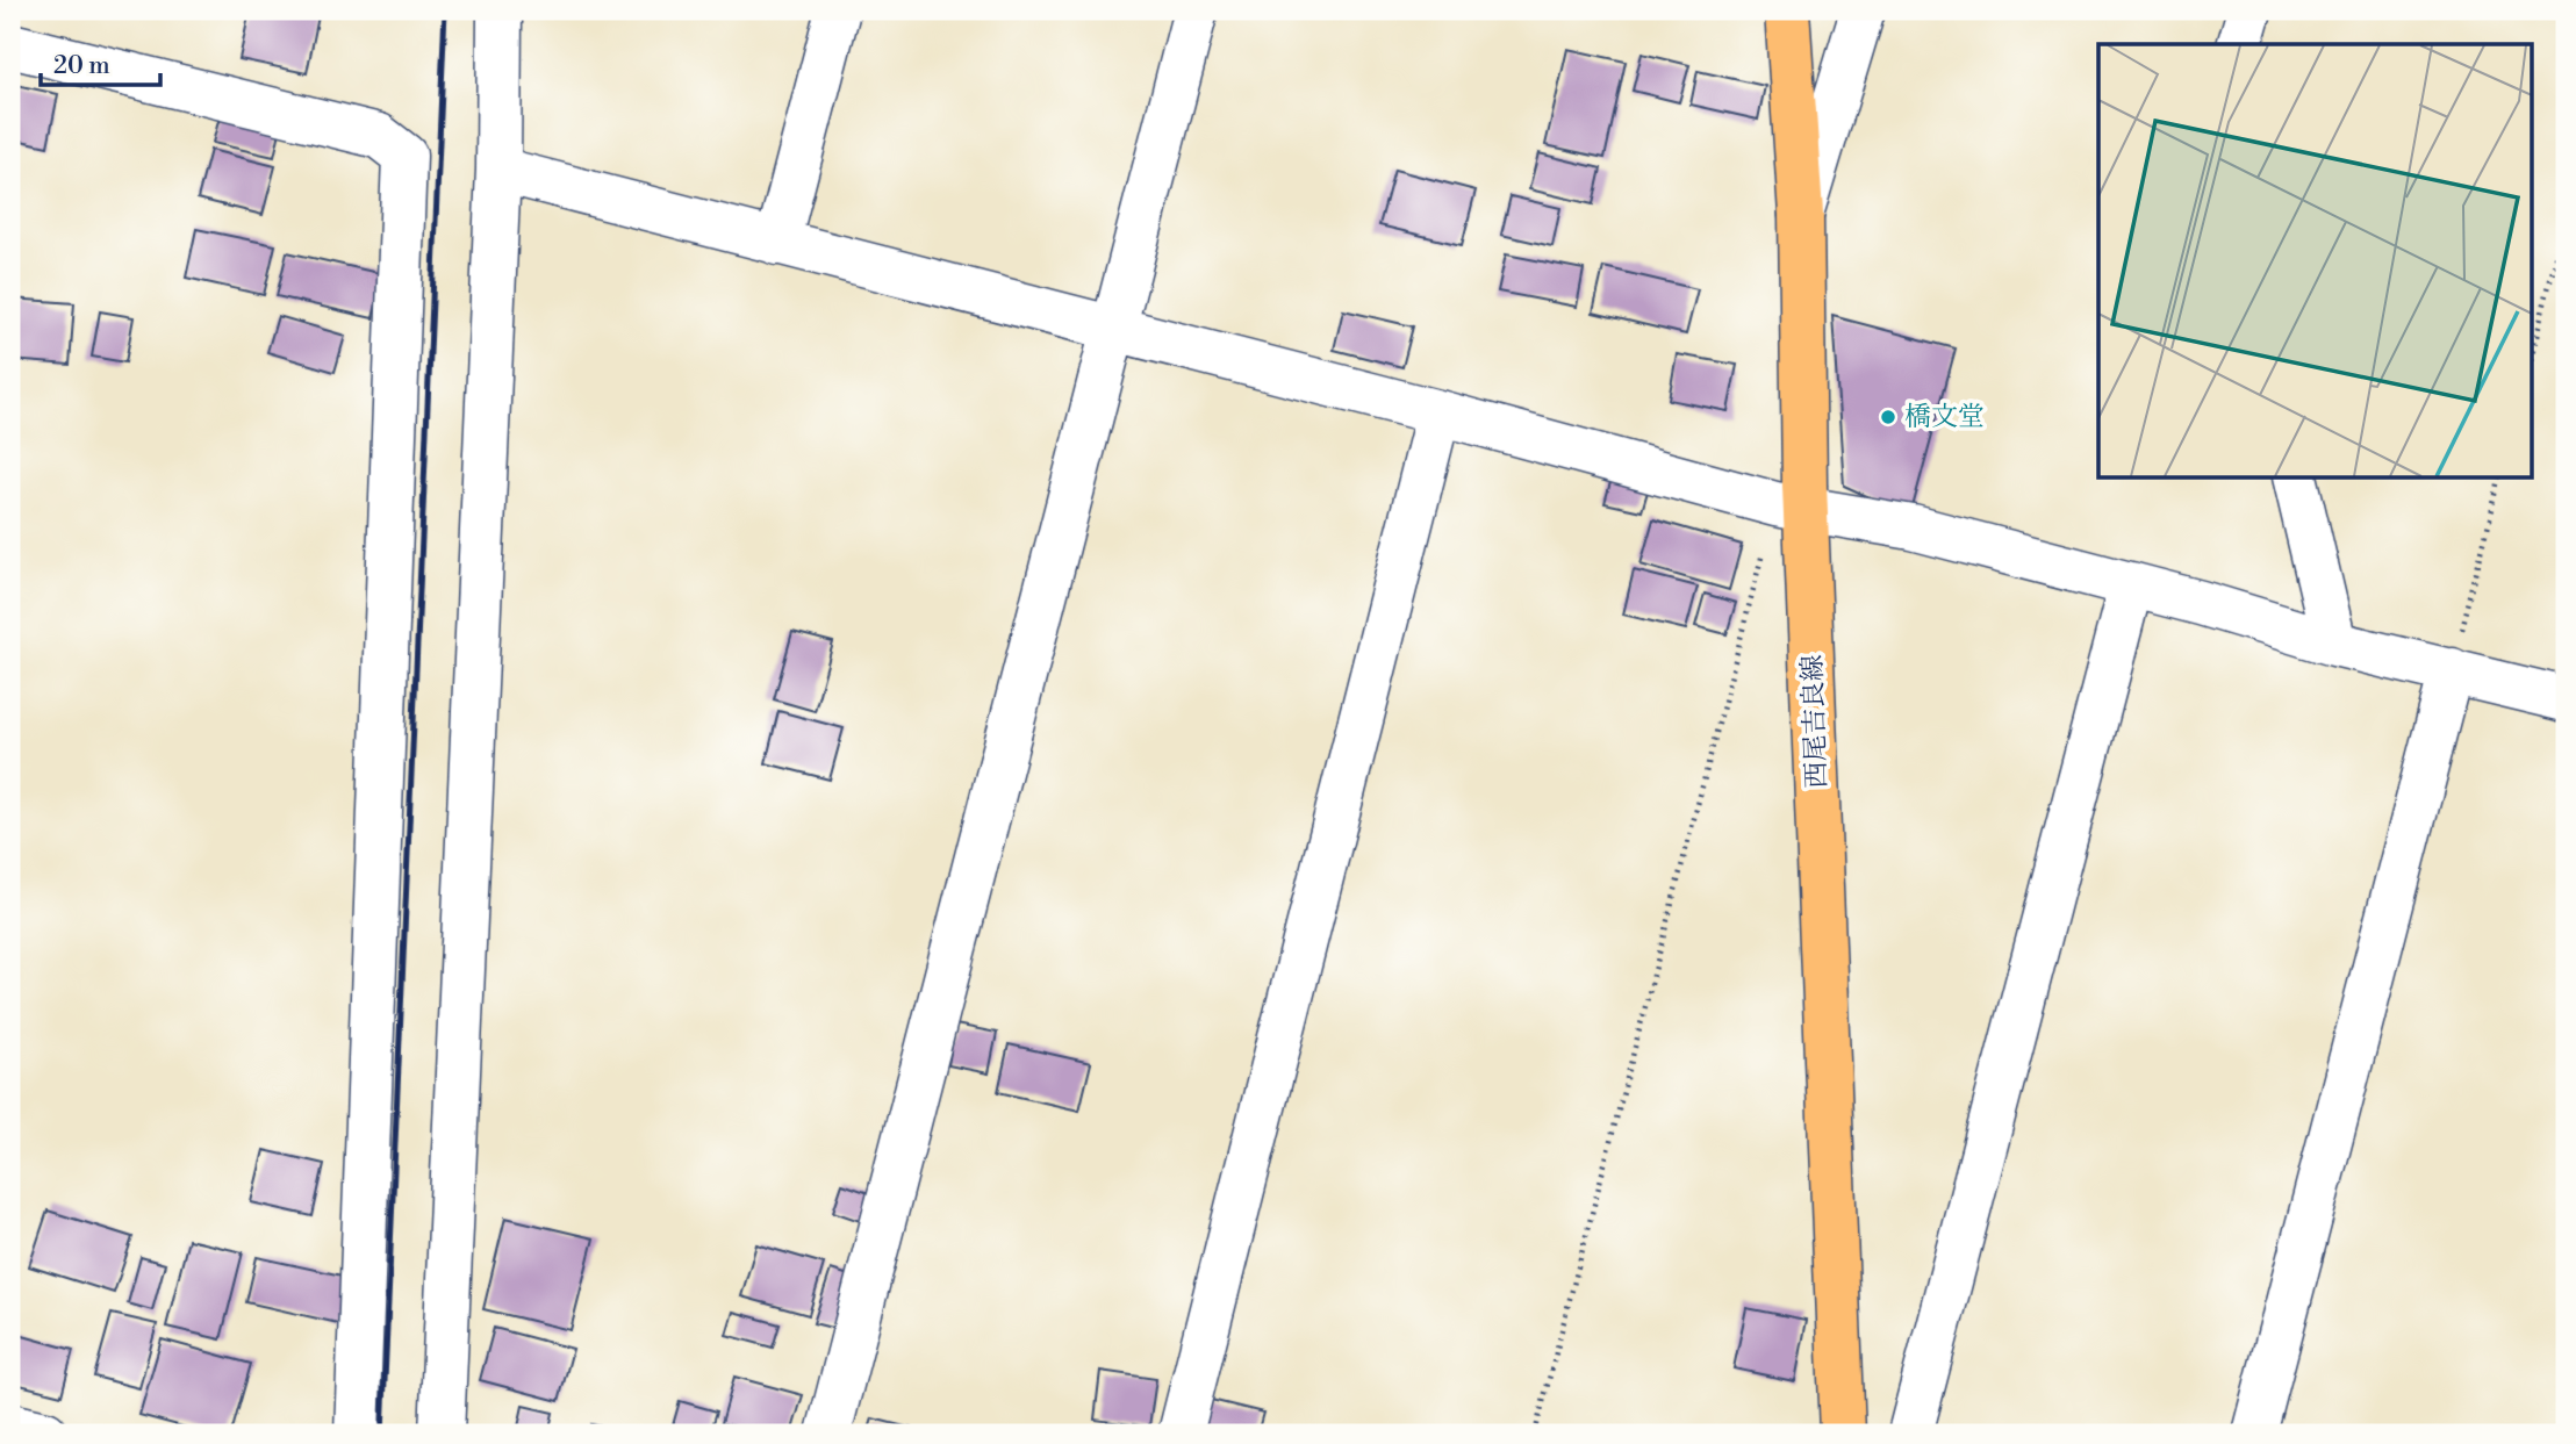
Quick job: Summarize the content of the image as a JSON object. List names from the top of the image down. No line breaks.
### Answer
{"streets":{"main road":["西尾吉良線"]},"places":["橋文堂"],"scale_bar":"20 m"}
